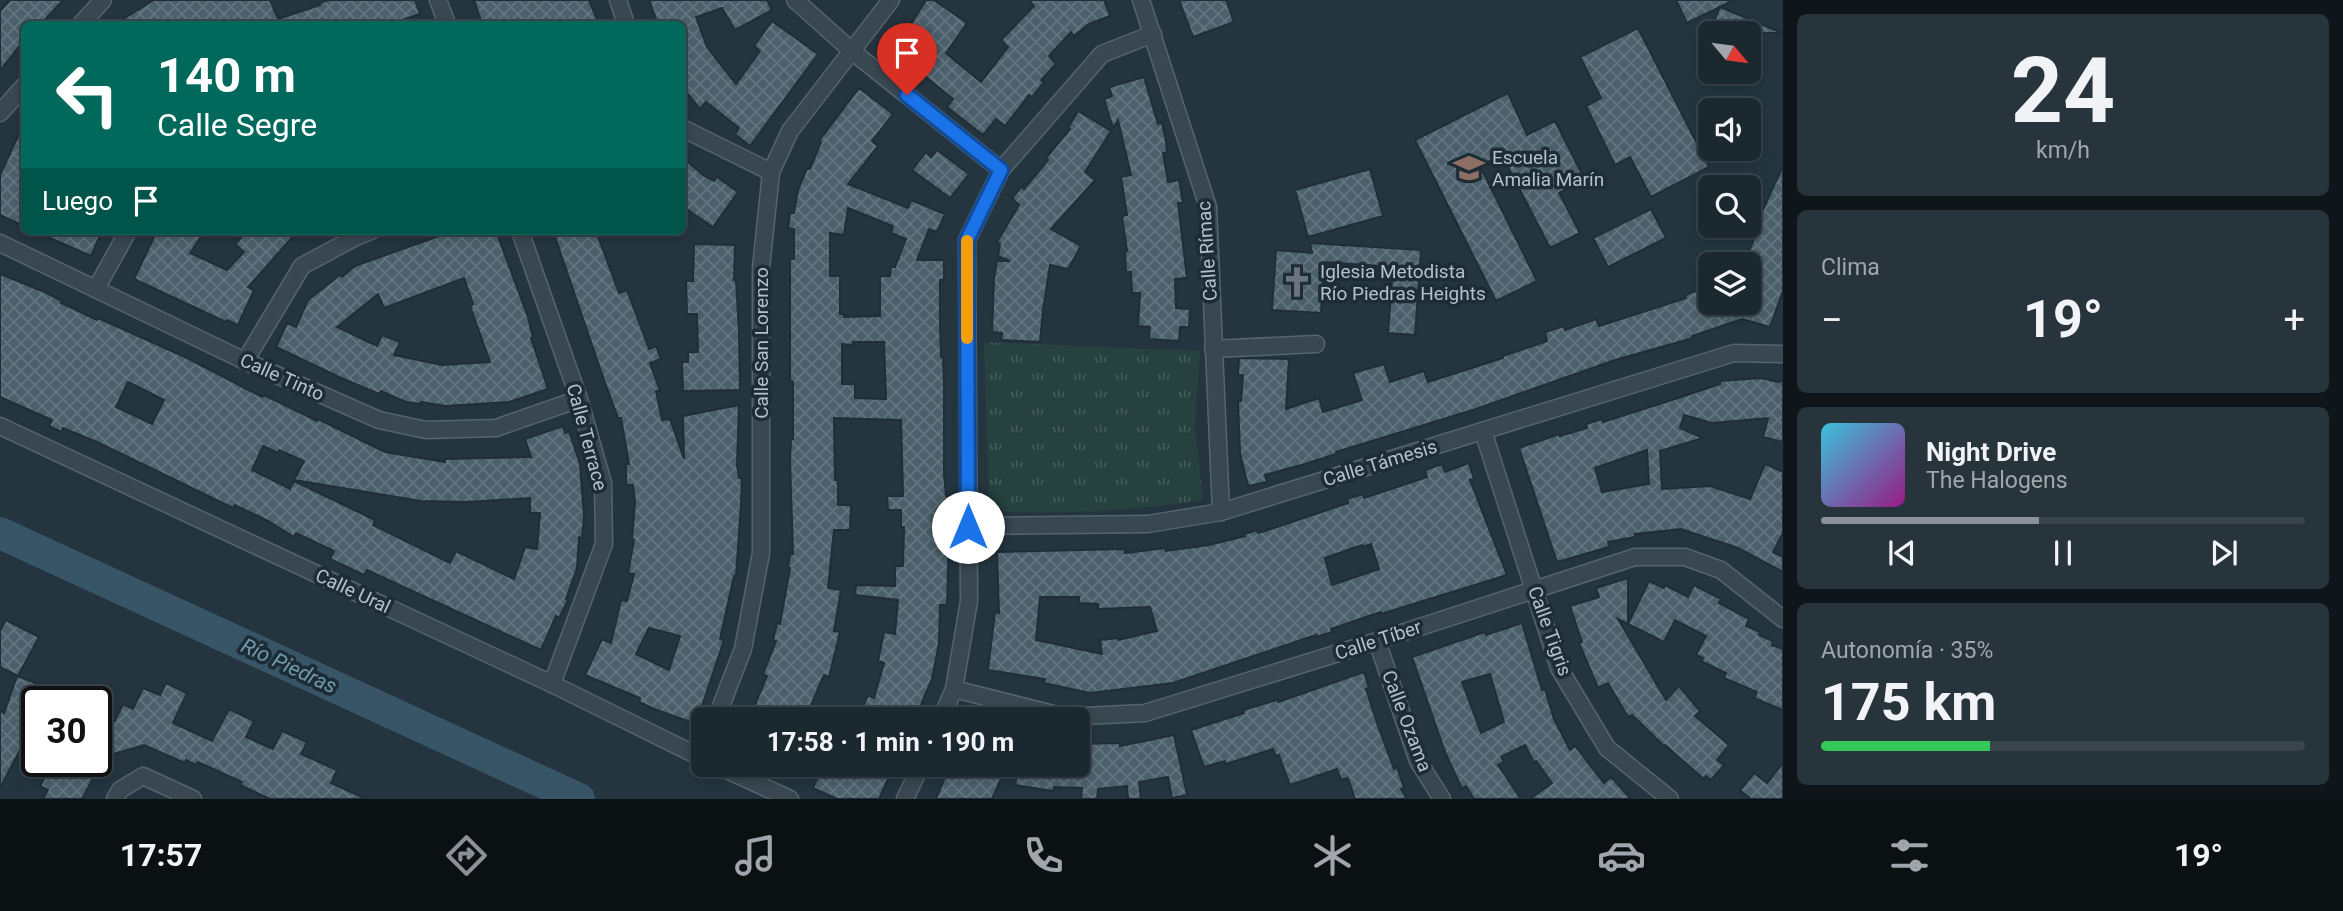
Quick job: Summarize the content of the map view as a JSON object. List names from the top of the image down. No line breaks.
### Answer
{"streets":{"street":["Calle Rímac","Calle San Lorenzo","Calle Tinto","Calle Terrace","Calle Támesis","Calle Ural","Calle Tigris","Calle Tíber","Calle Ozama"]},"crossings":[["Calle Rímac","Calle Támesis"],["Calle Tinto","Calle Terrace"],["Calle Terrace","Calle Ural"],["Calle Támesis","Calle Tigris"],["Calle Tigris","Calle Tíber"],["Calle Tíber","Calle Ozama"]],"water":["Río Piedras"],"places":{"school or university":["Escuela Amalia Marín"],"church":["Iglesia Metodista Río Piedras Heights"]},"north":"bottom right","page":{"tile":[["24","km/h"],"Clima",["Autonomía · 35%","175 km"]],"turn":["140 m","Calle Segre"],"then":"Luego","heat":["−","19°","+"],"song":["Night Drive","The Halogens"],"limit":"30","trip":"17:58 · 1 min · 190 m","tabs":["17:57","19°"]}}
